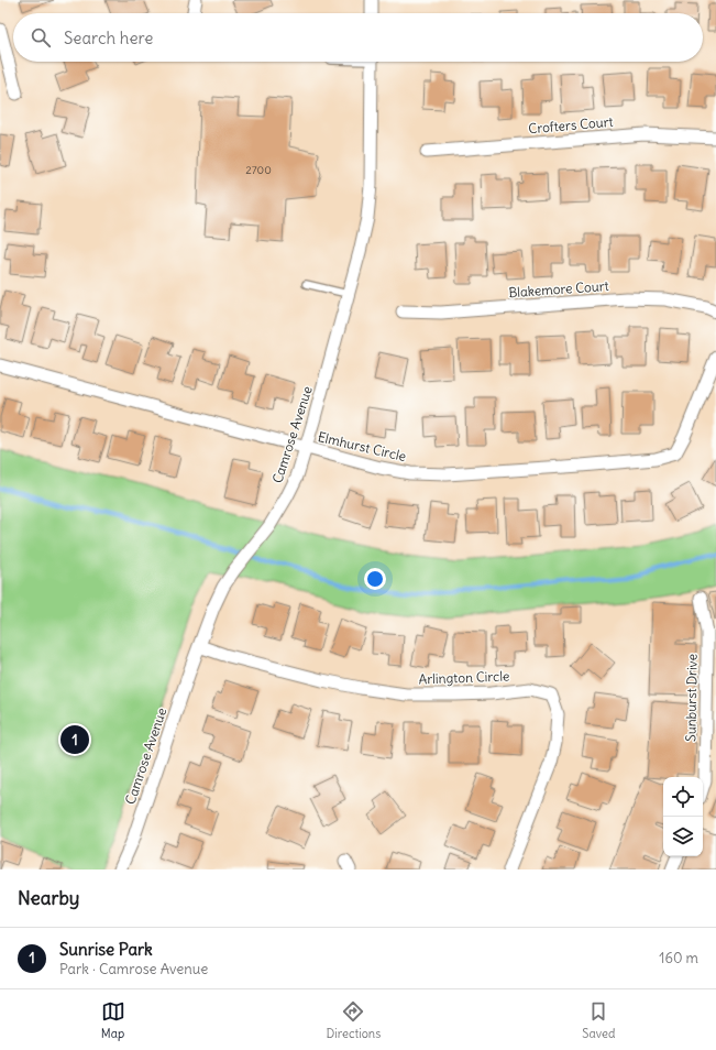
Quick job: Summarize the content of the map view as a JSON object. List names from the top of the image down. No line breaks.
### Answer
{"streets":{"street":["Crofters Court","Blakemore Court","Camrose Avenue","Elmhurst Circle","Arlington Circle","Sunburst Drive"]},"crossings":[["Camrose Avenue","Elmhurst Circle"],["Camrose Avenue","Arlington Circle"]],"house_numbers":["2700"],"page":{"search":"Search here","pins":"1","heading":"Nearby","list":[{"mark":"1","name":"Sunrise Park","note":"Park · Camrose Avenue","value":"160 m"}],"nav":["Map","Directions","Saved"]}}
